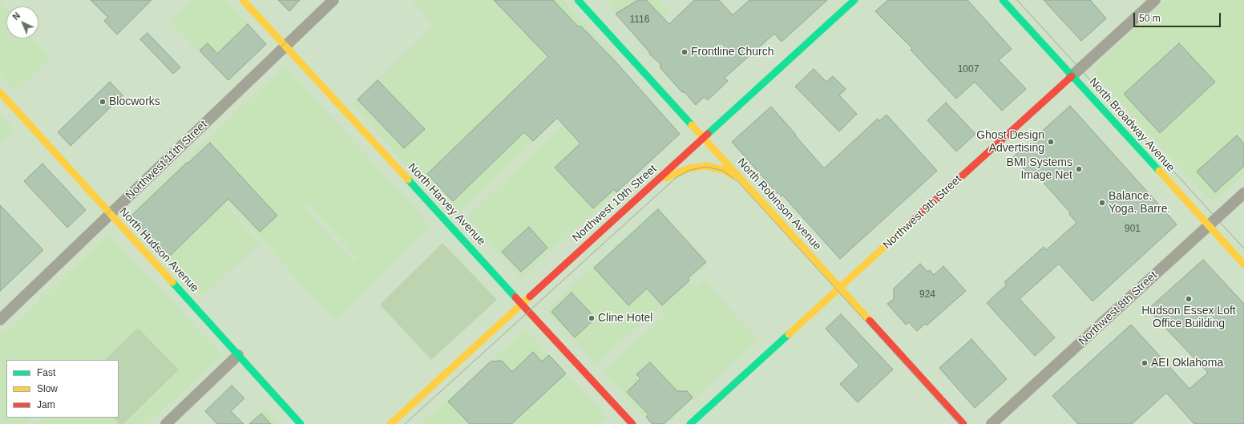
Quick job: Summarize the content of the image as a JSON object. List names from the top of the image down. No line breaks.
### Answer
{"streets":{"street":["North Broadway Avenue","Northwest 11th Street","Northwest 10th Street","North Harvey Avenue","North Robinson Avenue","Northwest 9th Street","North Hudson Avenue","Northwest 8th Street"]},"crossings":[["North Broadway Avenue","Northwest 9th Street"],["North Broadway Avenue","Northwest 8th Street"],["Northwest 11th Street","North Harvey Avenue"],["Northwest 11th Street","North Hudson Avenue"],["Northwest 10th Street","North Harvey Avenue"],["Northwest 10th Street","North Robinson Avenue"],["North Robinson Avenue","Northwest 9th Street"]],"places":["Frontline Church","Blocworks","Ghost Design Advertising","BMI Systems Image Net","Balance. Yoga. Barre.","Hudson Essex Loft Office Building","Cline Hotel","AEI Oklahoma"],"house_numbers":["1116","1007","901","924"],"legend":["Fast","Slow","Jam"],"scale_bar":"50 m","north":"top left"}
